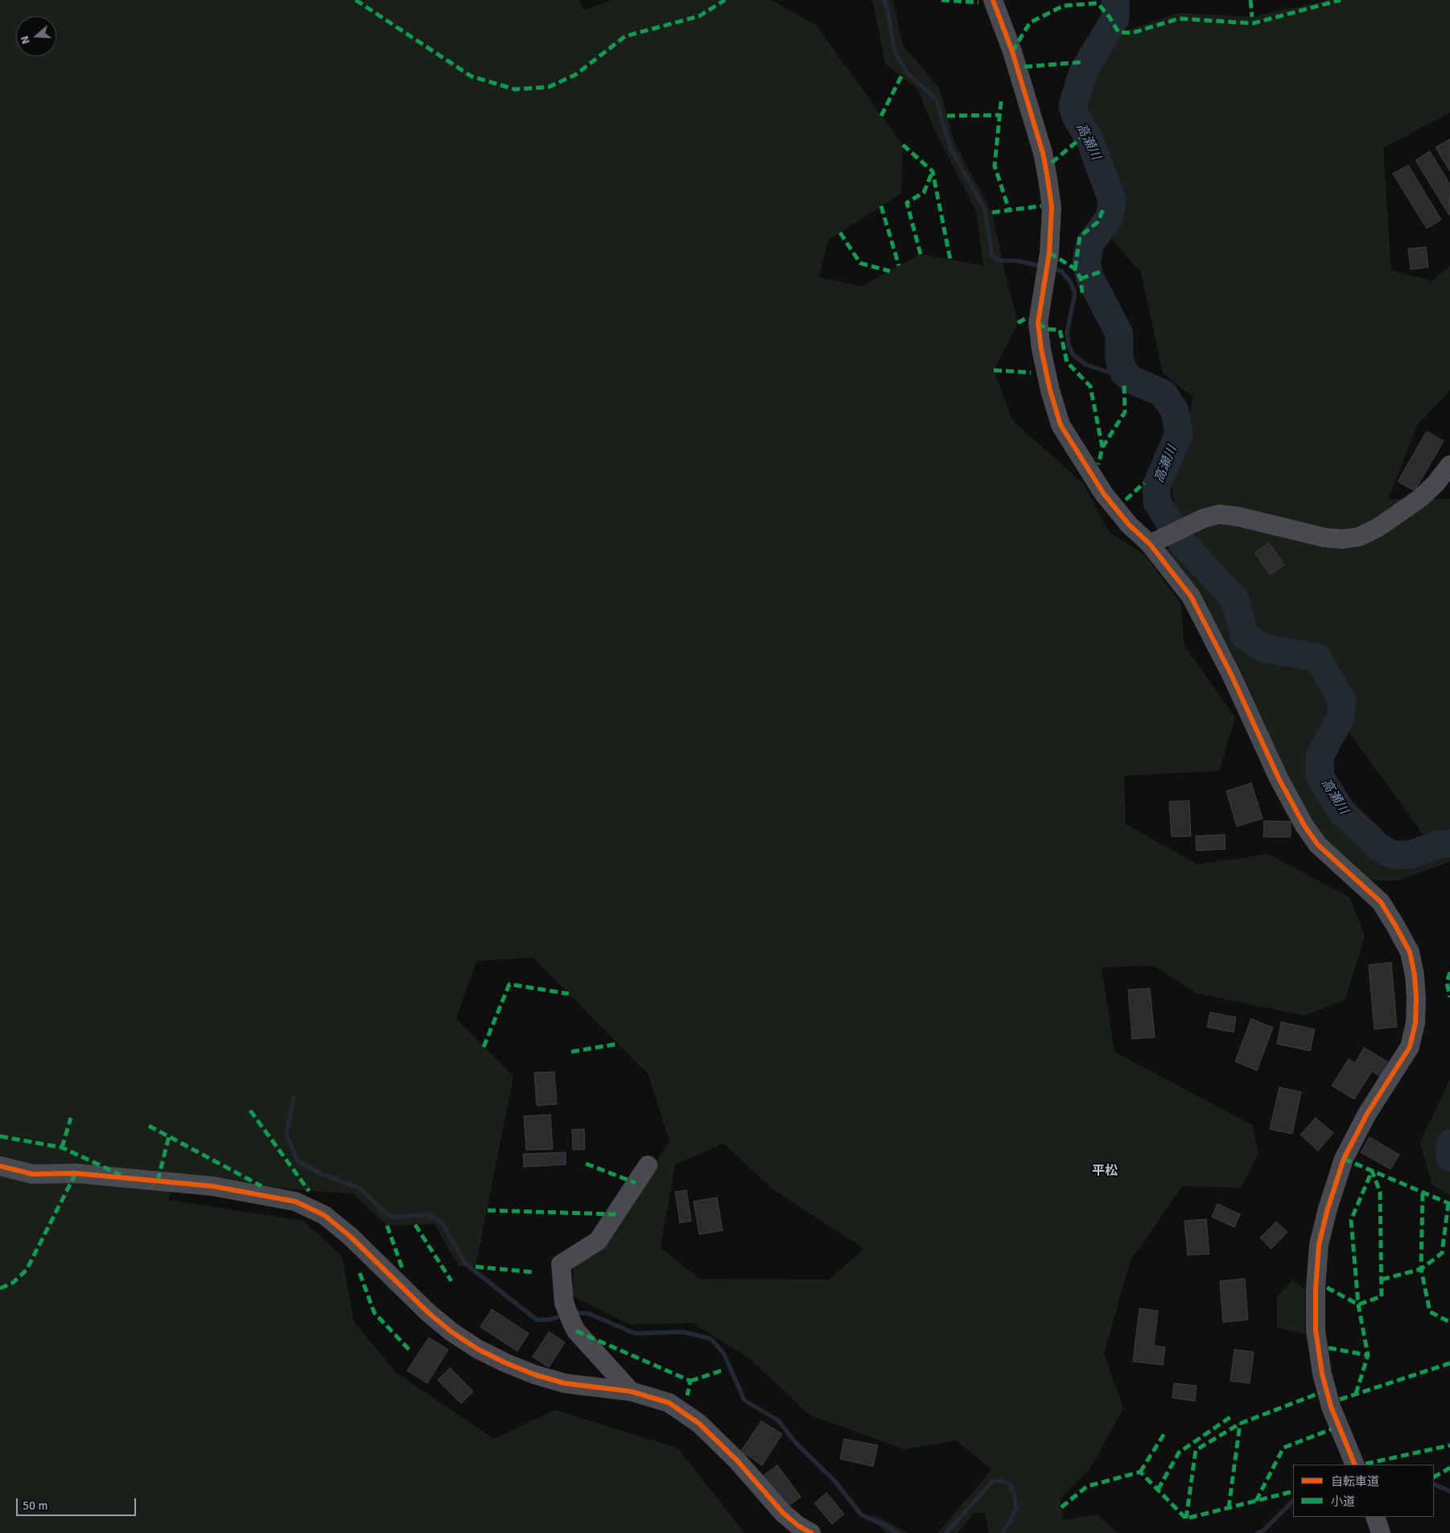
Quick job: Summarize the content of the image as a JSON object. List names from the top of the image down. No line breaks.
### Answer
{"districts":["平松"],"water":["高瀬川"],"legend":["自転車道","小道"],"scale_bar":"50 m","north":"left"}
